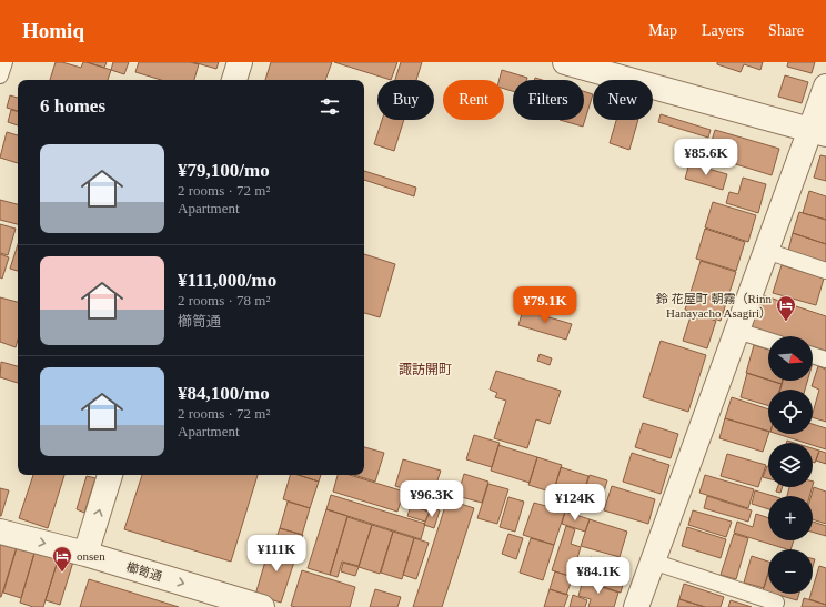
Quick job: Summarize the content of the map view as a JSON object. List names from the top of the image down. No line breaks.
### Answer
{"streets":{"street":["櫛笥通"]},"one_way":["櫛笥通"],"districts":["諏訪開町"],"places":{"hotel":["鈴 花屋町 朝霧（Rinn Hanayacho Asagiri）","onsen"]},"north":"right","page":{"header":"Homiq","nav":["Map","Layers","Share"],"chip":["Buy","Rent","Filters","New"],"heading":"6 homes","list":[{"name":"¥79,100/mo","note":"2 rooms · 72 m² · Apartment"},{"name":"¥111,000/mo","note":"2 rooms · 78 m² · 櫛笥通"},{"name":"¥84,100/mo","note":"2 rooms · 72 m² · Apartment"}],"price":["¥85.6K","¥79.1K","¥96.3K","¥124K","¥111K","¥84.1K"],"map_buttons":["+","−"]}}
